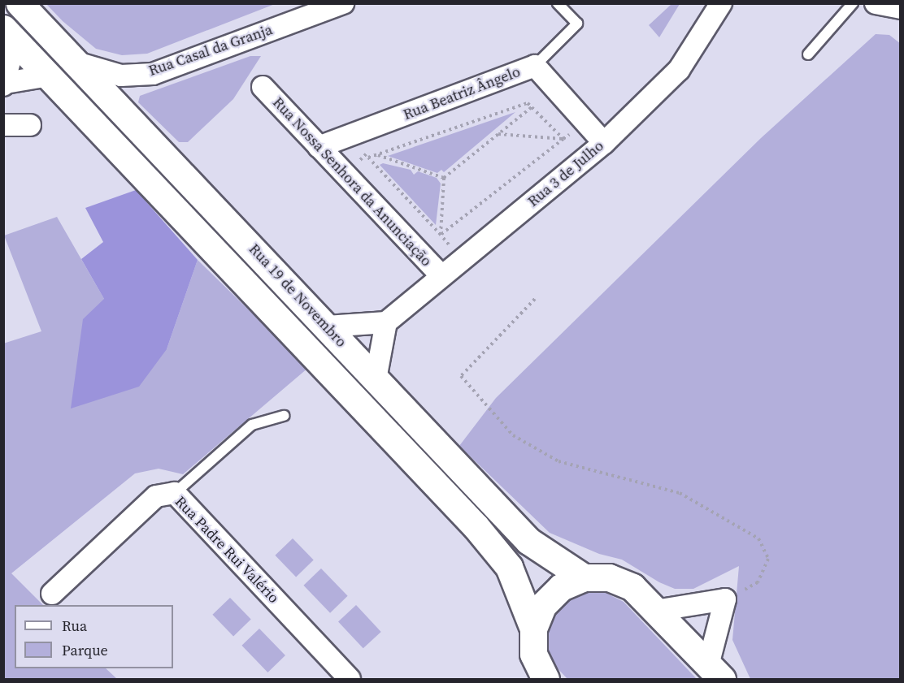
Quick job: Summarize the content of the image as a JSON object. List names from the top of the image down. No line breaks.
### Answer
{"streets":{"street":["Rua Casal da Granja","Rua Beatriz Ângelo","Rua 3 de Julho","Rua Nossa Senhora da Anunciação","Rua 19 de Novembro","Rua Padre Rui Valério"]},"crossings":[["Rua Casal da Granja","Rua 19 de Novembro"],["Rua Beatriz Ângelo","Rua 3 de Julho"],["Rua Beatriz Ângelo","Rua Nossa Senhora da Anunciação"],["Rua 3 de Julho","Rua Nossa Senhora da Anunciação"]],"legend":["Rua","Parque"]}
